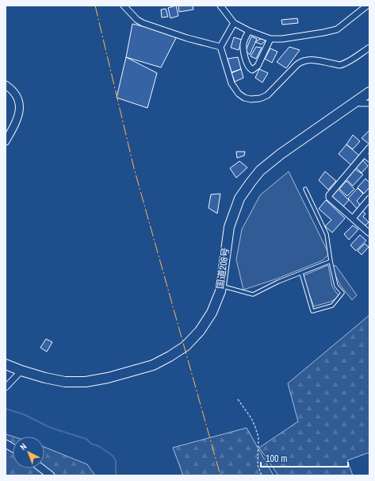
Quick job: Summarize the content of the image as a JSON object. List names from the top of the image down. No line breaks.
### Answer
{"streets":{"highway":["国道208号"]},"scale_bar":"100 m","north":"top left"}
